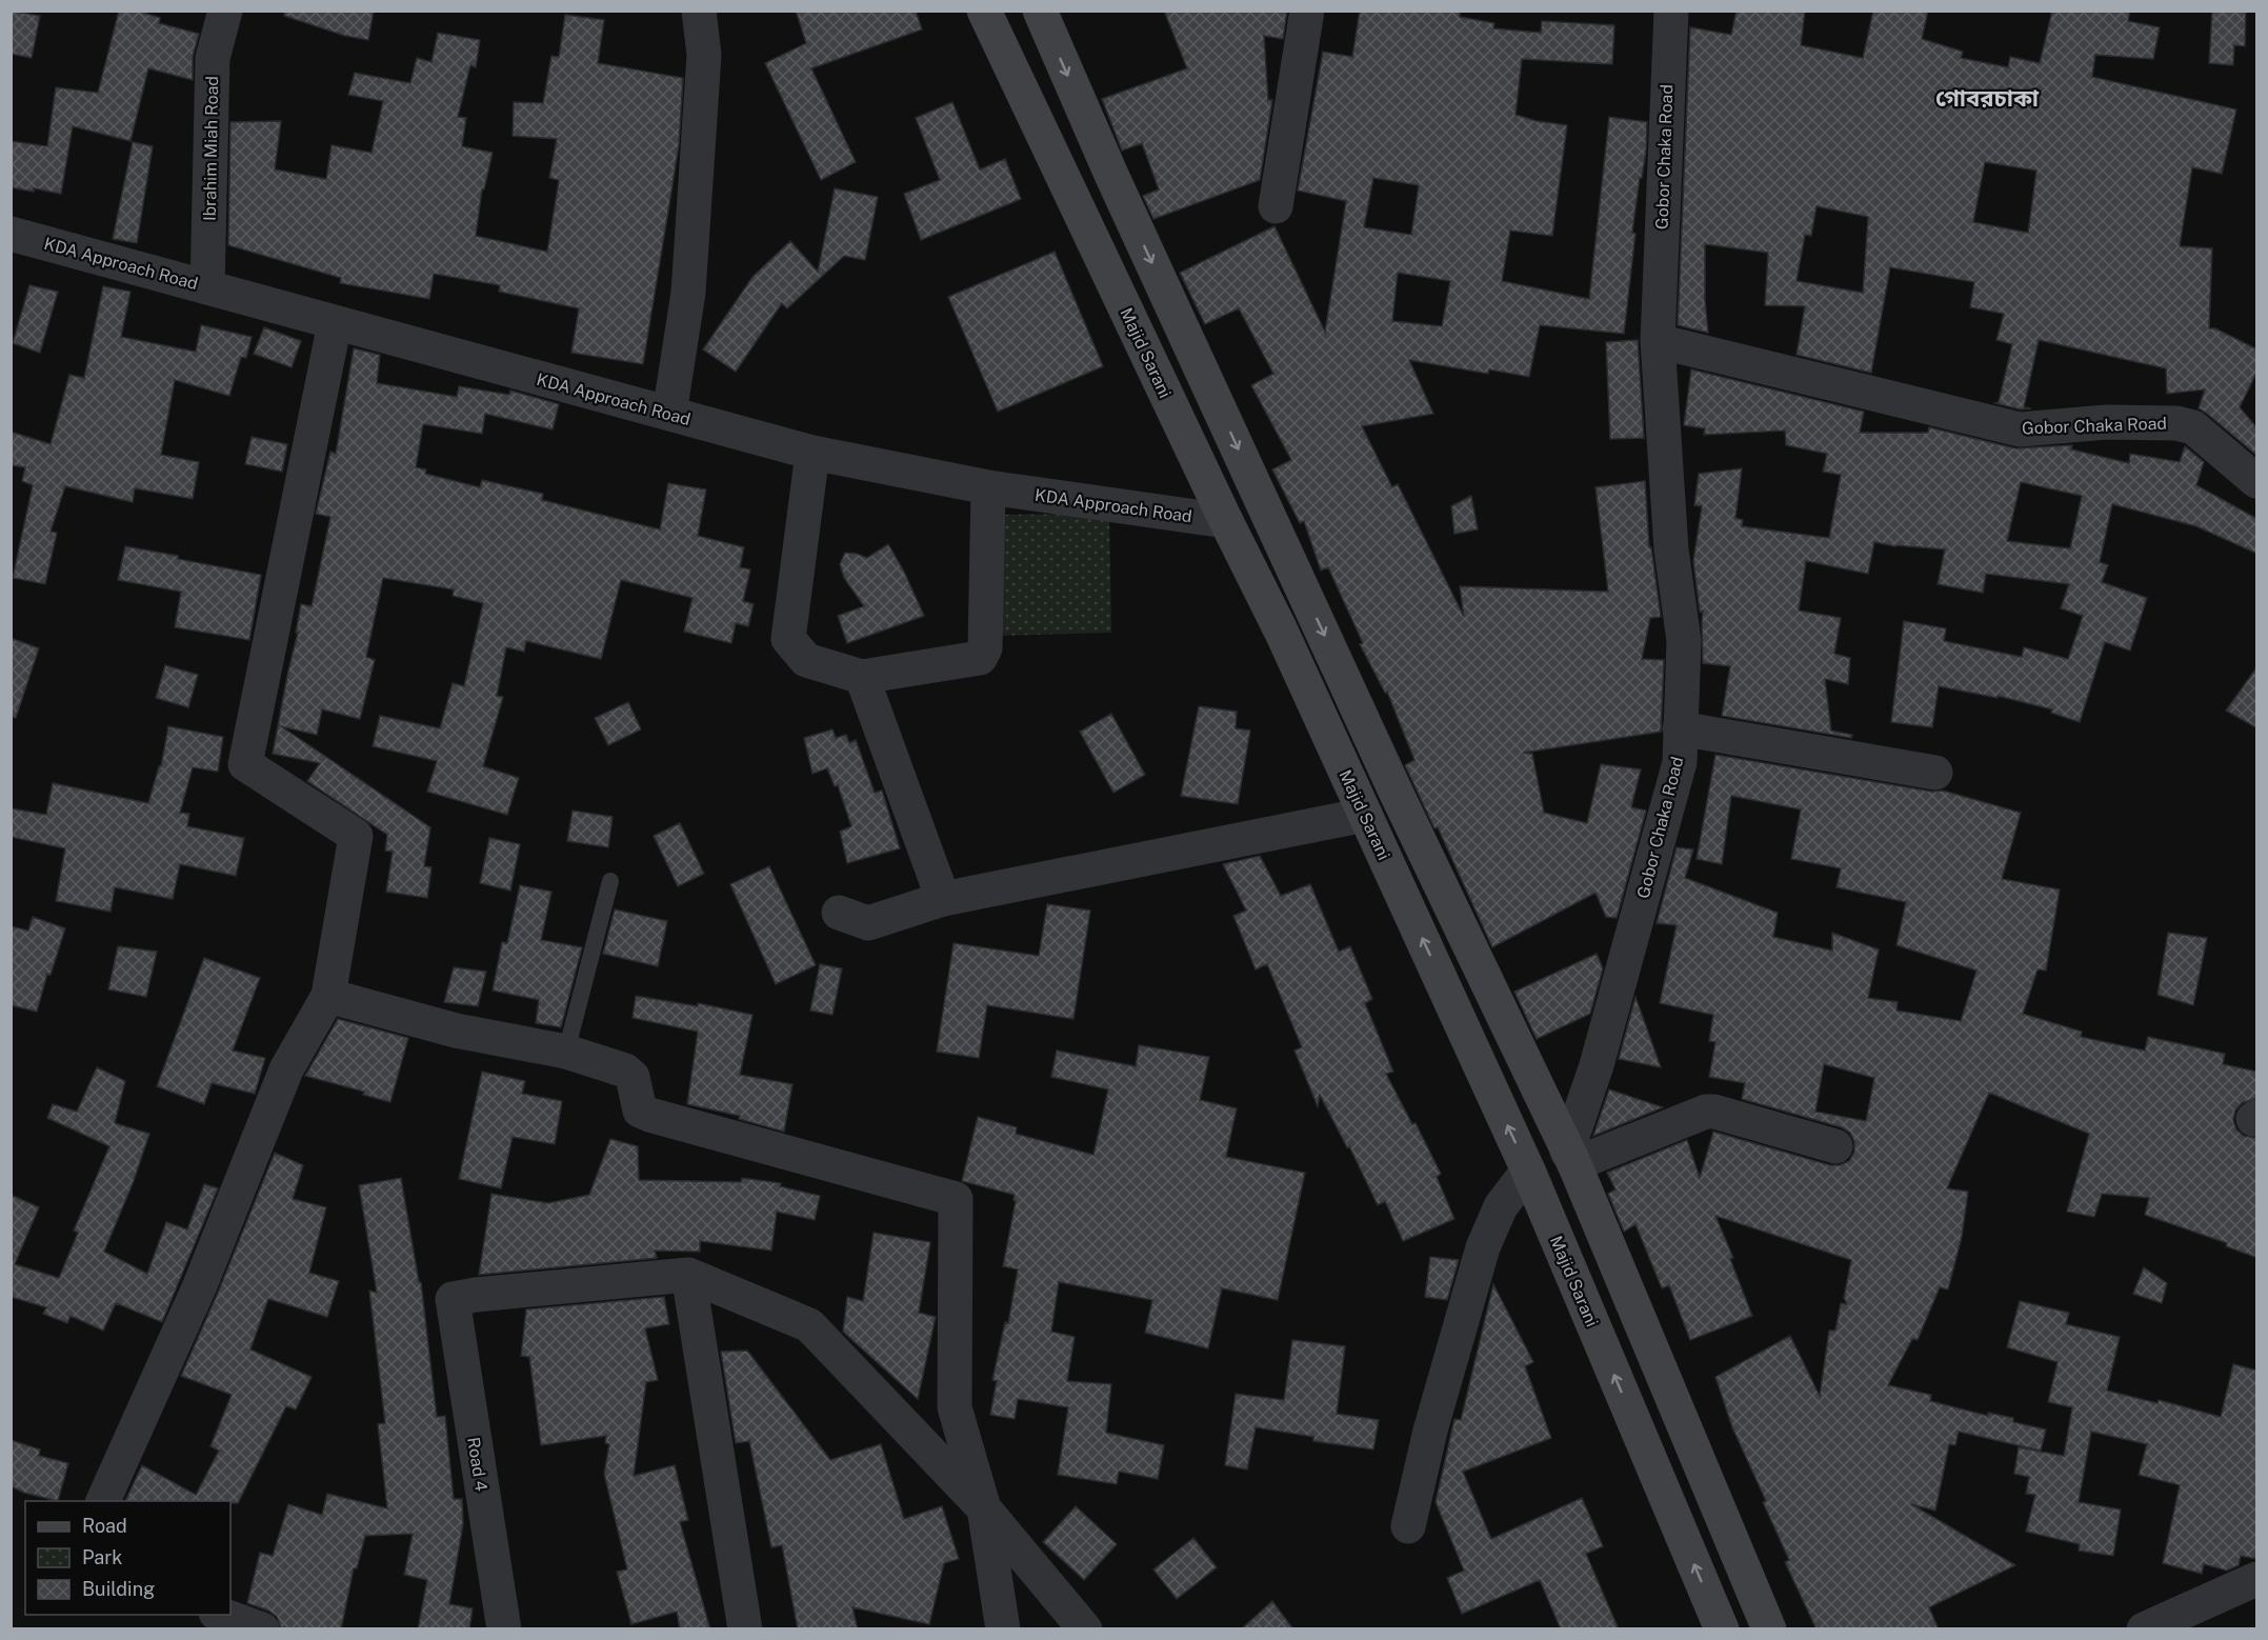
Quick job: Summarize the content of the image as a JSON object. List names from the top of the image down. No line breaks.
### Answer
{"streets":{"main road":["Majid Sarani"],"street":["Ibrahim Miah Road","Gobor Chaka Road","KDA Approach Road","Road 4"]},"crossings":[["Ibrahim Miah Road","KDA Approach Road"],["KDA Approach Road","Majid Sarani"]],"districts":["গোবরচাকা"],"legend":["Road","Park","Building"]}
